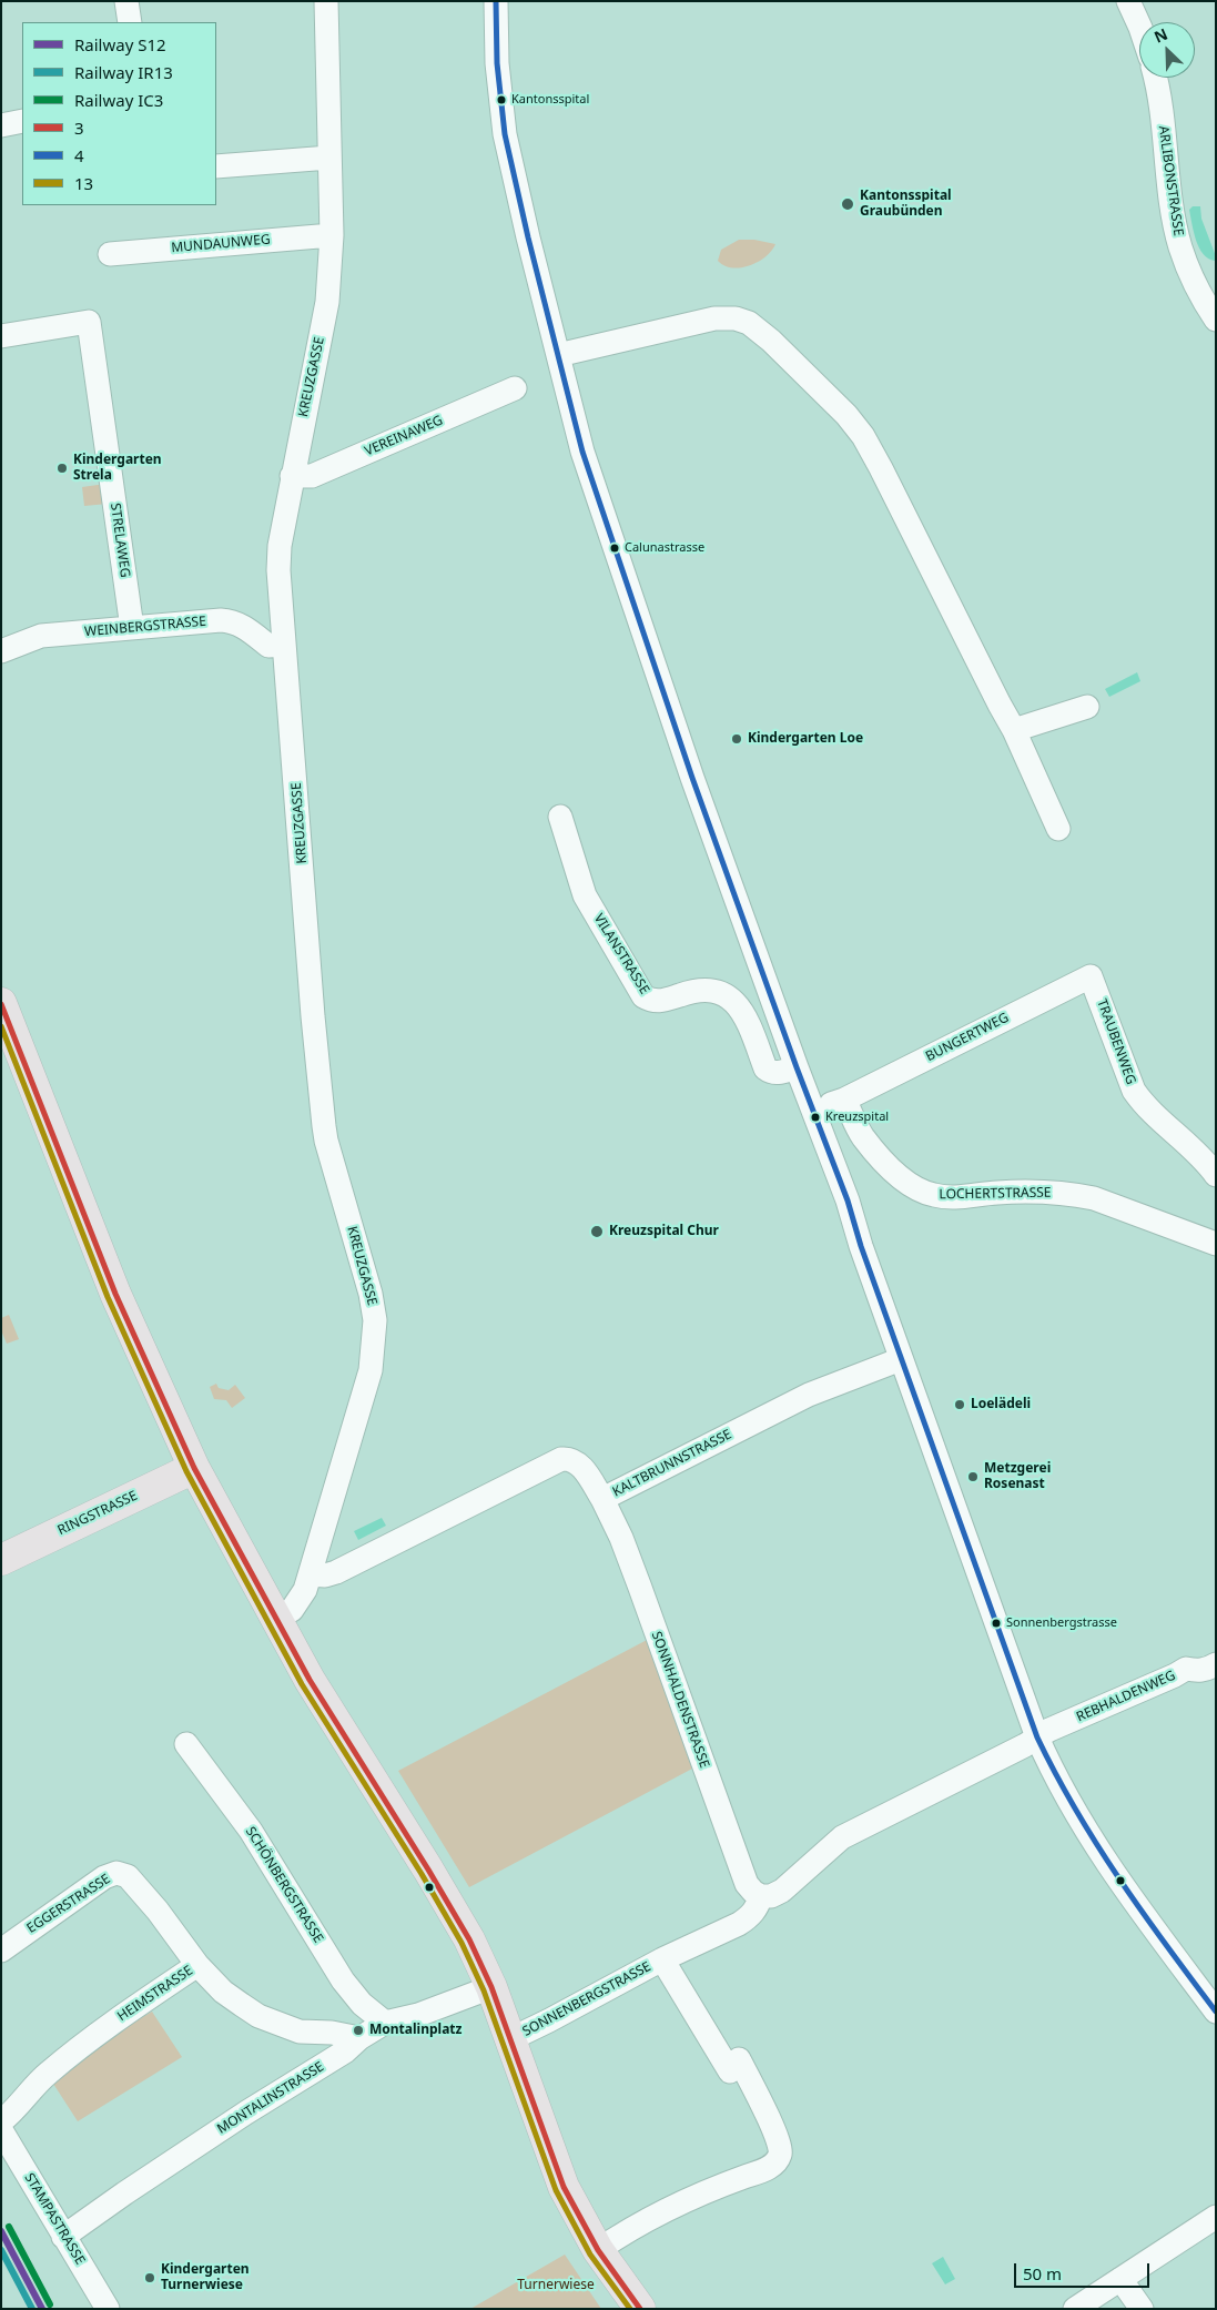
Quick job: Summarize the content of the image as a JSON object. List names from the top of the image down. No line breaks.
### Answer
{"streets":{"main road":["RINGSTRASSE"],"street":["ARLIBONSTRASSE","MUNDAUNWEG","KREUZGASSE","VEREINAWEG","STRELAWEG","WEINBERGSTRASSE","VILANSTRASSE","BUNGERTWEG","TRAUBENWEG","LOCHERTSTRASSE","KALTBRUNNSTRASSE","REBHALDENWEG","SONNHALDENSTRASSE","SCHÖNBERGSTRASSE","EGGERSTRASSE","HEIMSTRASSE","SONNENBERGSTRASSE","MONTALINSTRASSE","STAMPASTRASSE"]},"crossings":[["MUNDAUNWEG","KREUZGASSE"],["KREUZGASSE","VEREINAWEG"],["KREUZGASSE","WEINBERGSTRASSE"],["KREUZGASSE","KALTBRUNNSTRASSE"],["STRELAWEG","WEINBERGSTRASSE"],["BUNGERTWEG","TRAUBENWEG"],["BUNGERTWEG","LOCHERTSTRASSE"],["KALTBRUNNSTRASSE","SONNHALDENSTRASSE"],["SONNHALDENSTRASSE","SONNENBERGSTRASSE"],["SCHÖNBERGSTRASSE","MONTALINSTRASSE"],["EGGERSTRASSE","HEIMSTRASSE"],["HEIMSTRASSE","MONTALINSTRASSE"],["MONTALINSTRASSE","STAMPASTRASSE"]],"parks":["Turnerwiese"],"places":["Kantonsspital","Kantonsspital Graubünden","Kindergarten Strela","Calunastrasse","Kindergarten Loe","Kreuzspital","Kreuzspital Chur","Loelädeli","Metzgerei Rosenast","Sonnenbergstrasse","Montalinplatz","Kindergarten Turnerwiese"],"lines":["transit line 4","transit line 3","transit line 13","rail line IC3","rail line S12","rail line IR13"],"legend":["Railway S12","Railway IR13","Railway IC3","3","4","13"],"scale_bar":"50 m","north":"top left"}
